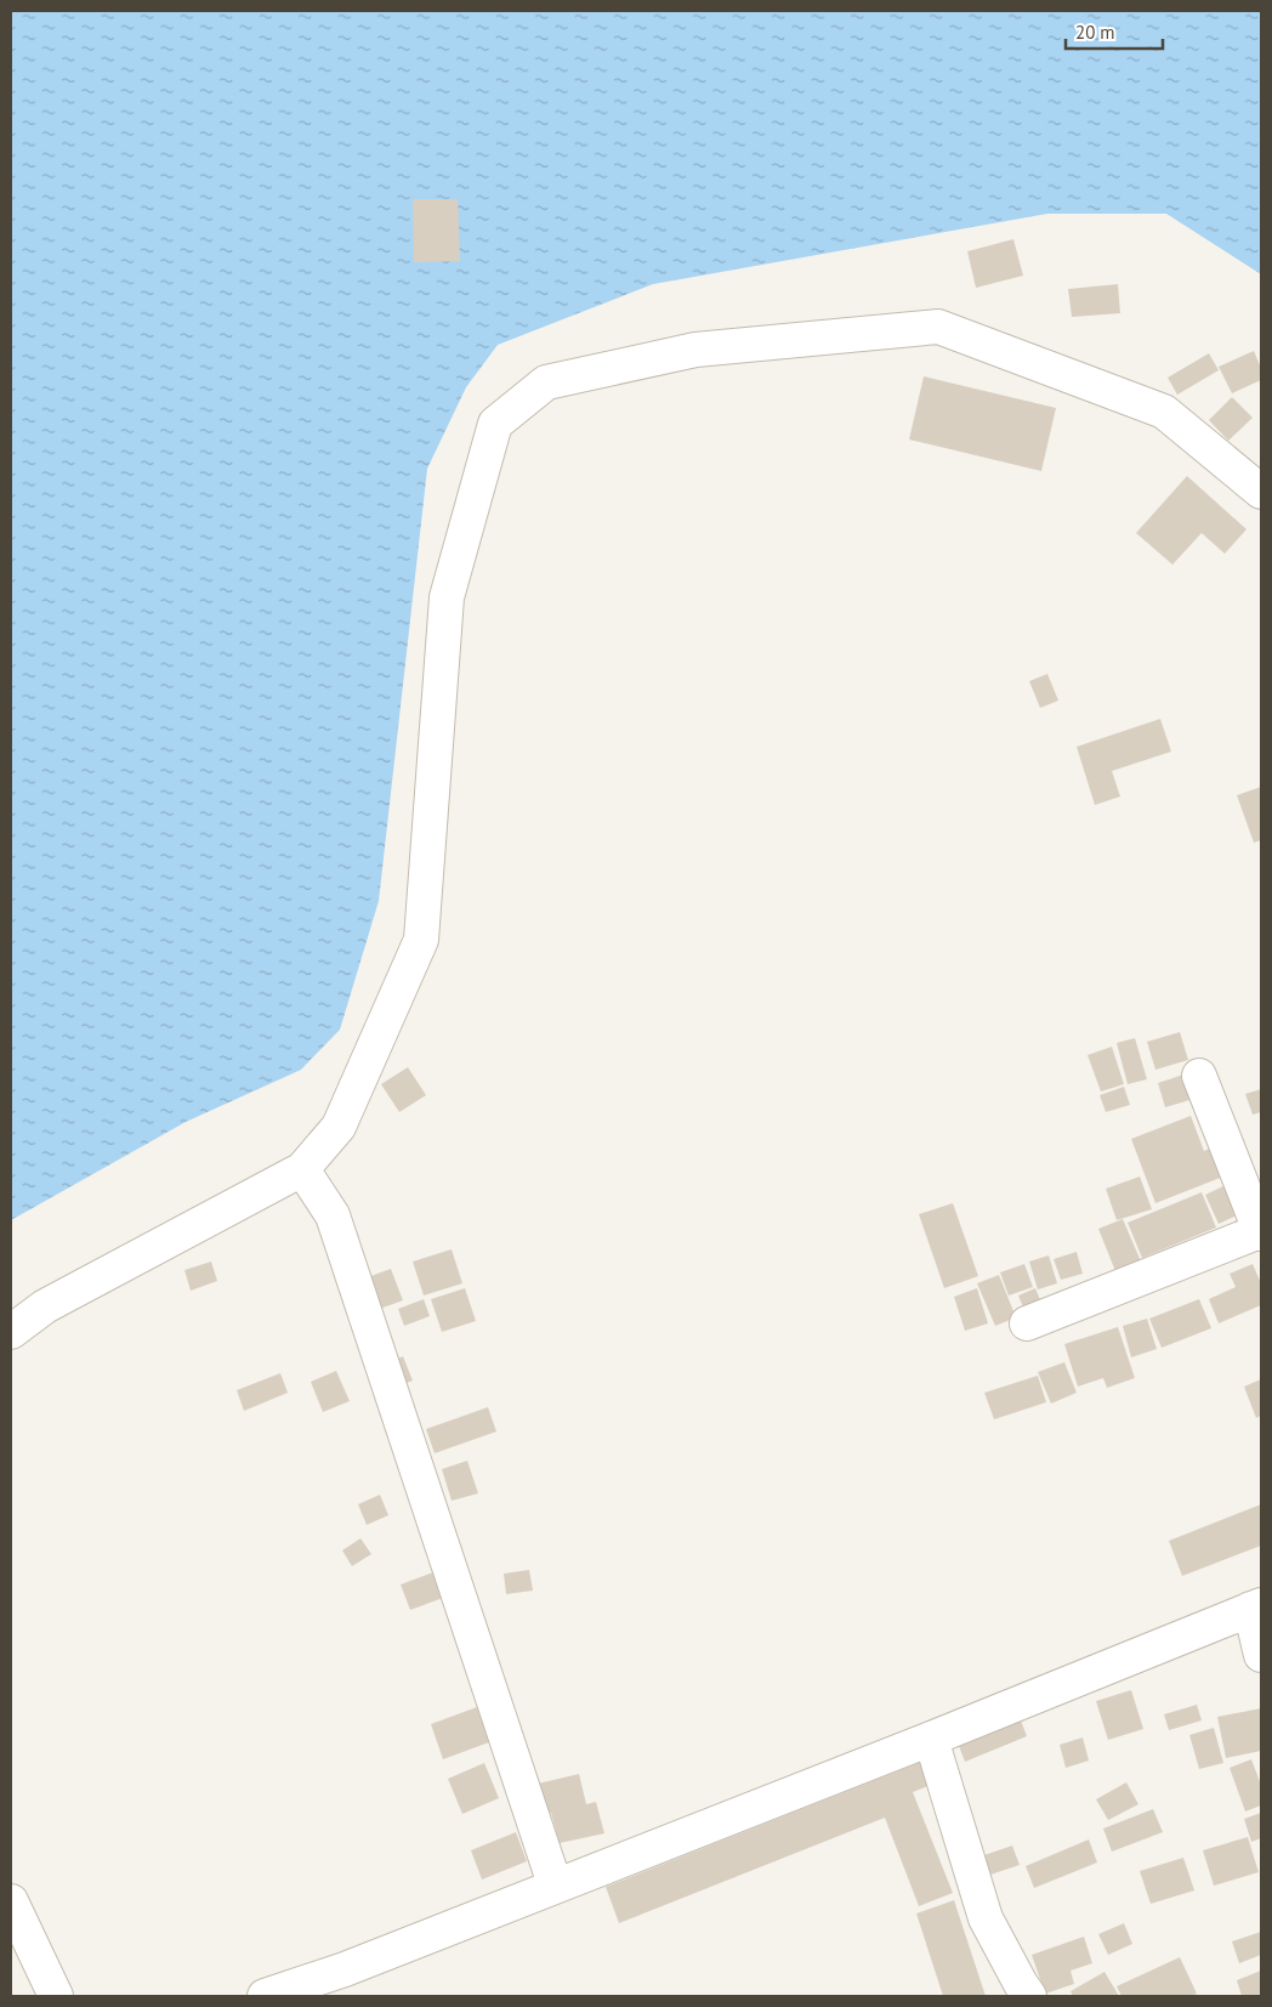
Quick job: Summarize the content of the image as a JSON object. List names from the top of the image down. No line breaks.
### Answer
{"scale_bar":"20 m"}
